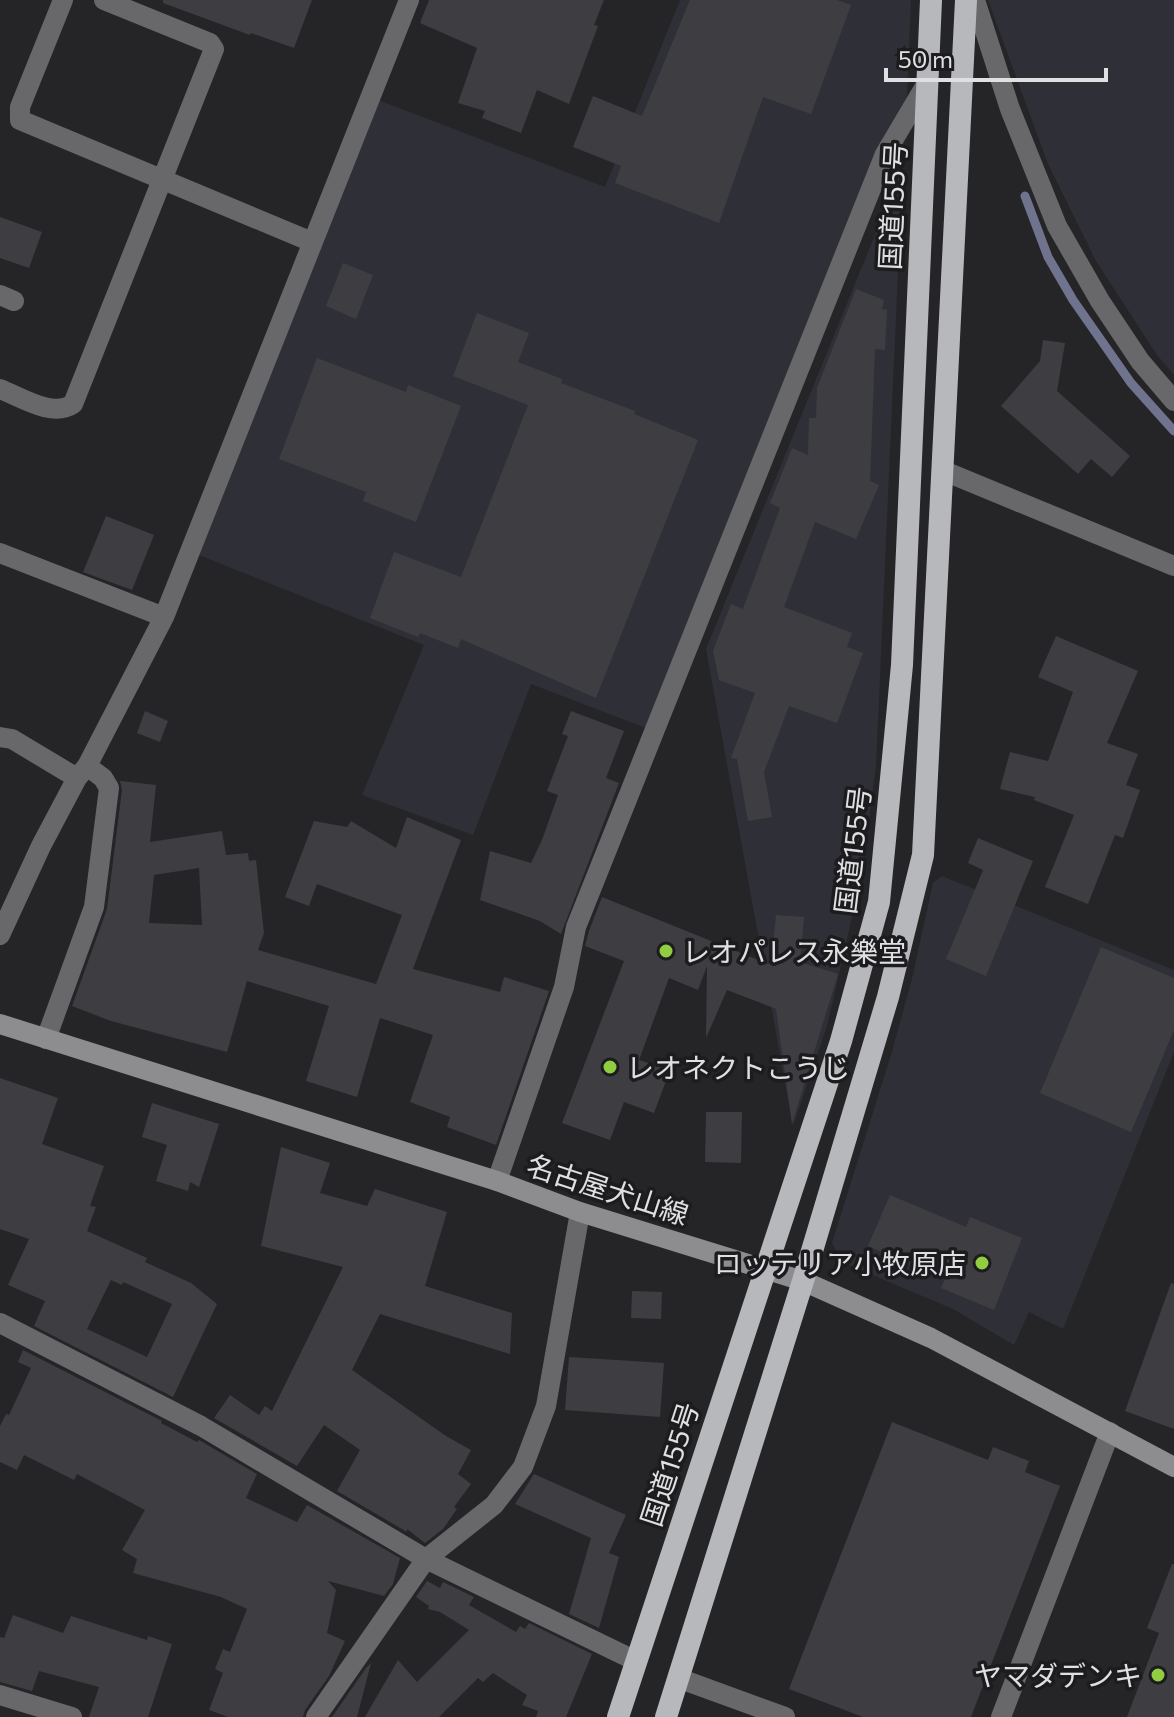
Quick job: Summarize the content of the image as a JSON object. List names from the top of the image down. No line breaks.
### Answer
{"streets":{"highway":["国道155号"],"main road":["名古屋犬山線"]},"crossings":[["国道155号","名古屋犬山線"]],"places":["レオパレス永樂堂","レオネクトこうじ","ロッテリア小牧原店","ヤマダデンキ"],"scale_bar":"50 m"}
